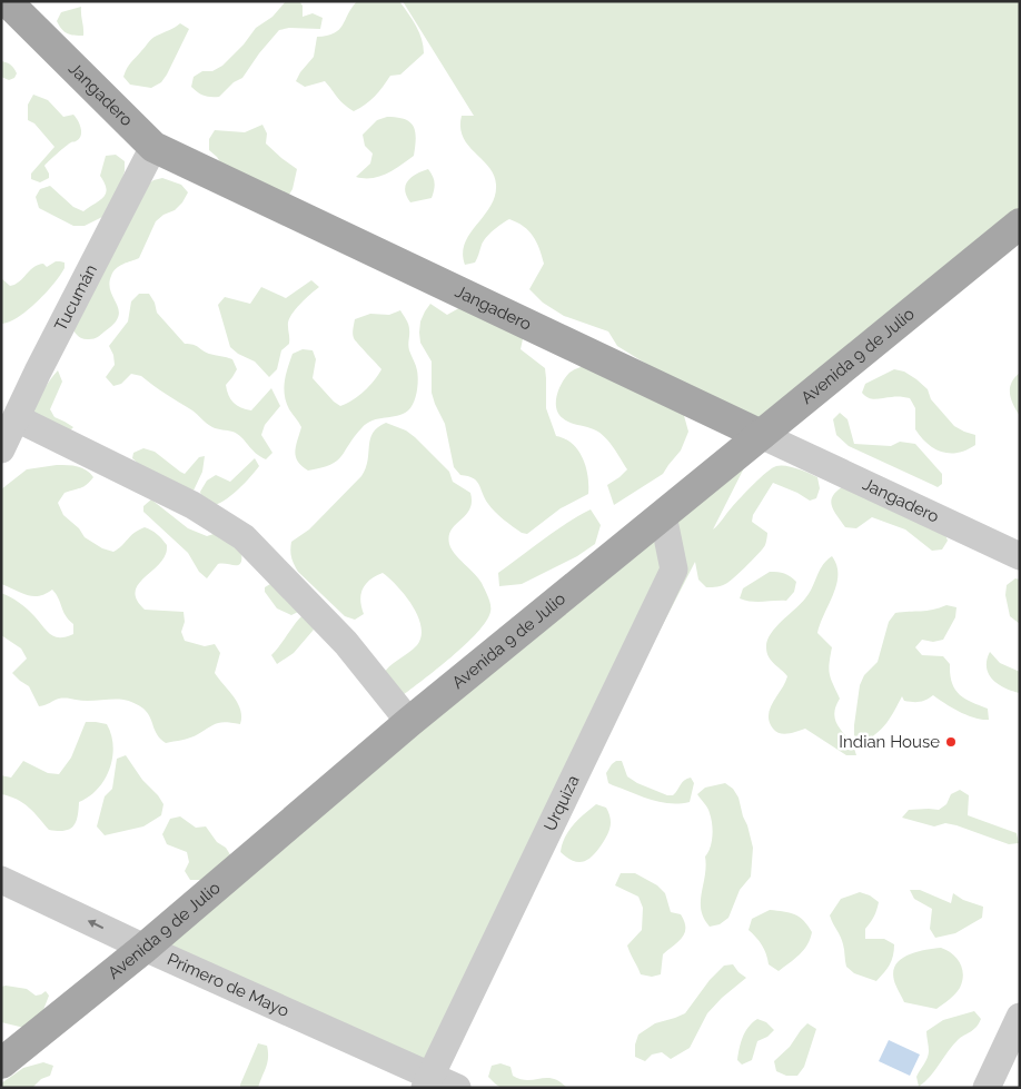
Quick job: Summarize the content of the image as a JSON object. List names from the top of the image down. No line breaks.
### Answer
{"streets":{"main road":["Jangadero","Avenida 9 de Julio"],"street":["Tucumán","Urquiza","Primero de Mayo"]},"crossings":[["Jangadero","Tucumán"],["Jangadero","Avenida 9 de Julio"],["Avenida 9 de Julio","Urquiza"],["Avenida 9 de Julio","Primero de Mayo"],["Urquiza","Primero de Mayo"]],"places":["Indian House"]}
